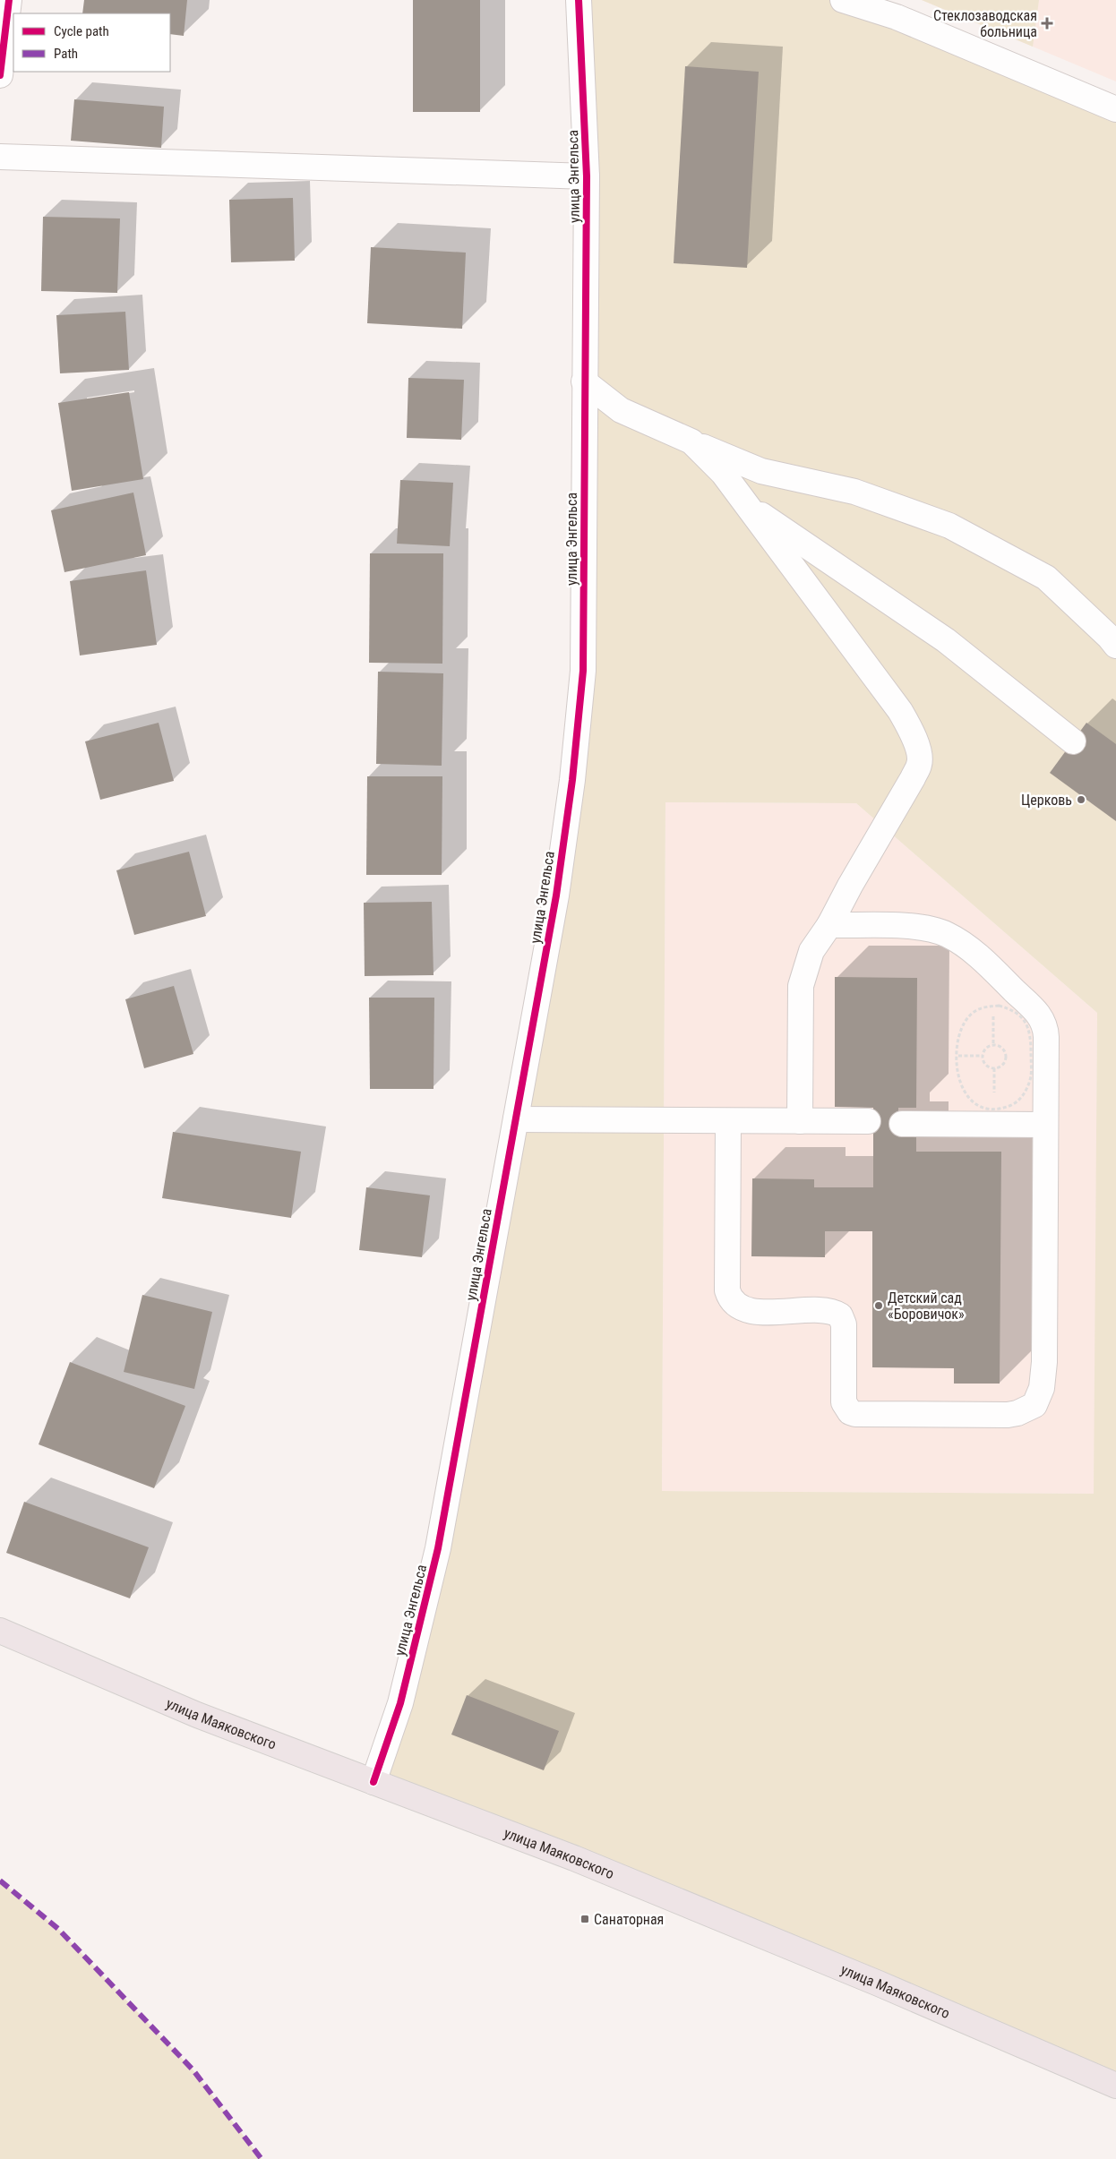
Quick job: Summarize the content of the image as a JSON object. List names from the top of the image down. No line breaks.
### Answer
{"streets":{"main road":["улица Маяковского"],"street":["улица Энгельса"]},"crossings":[["улица Энгельса","улица Маяковского"]],"places":{"health":["Стеклозаводская больница"],"other":["Церковь","Детский сад «Боровичок»"],"transit":["Санаторная"]},"legend":["Cycle path","Path"]}
